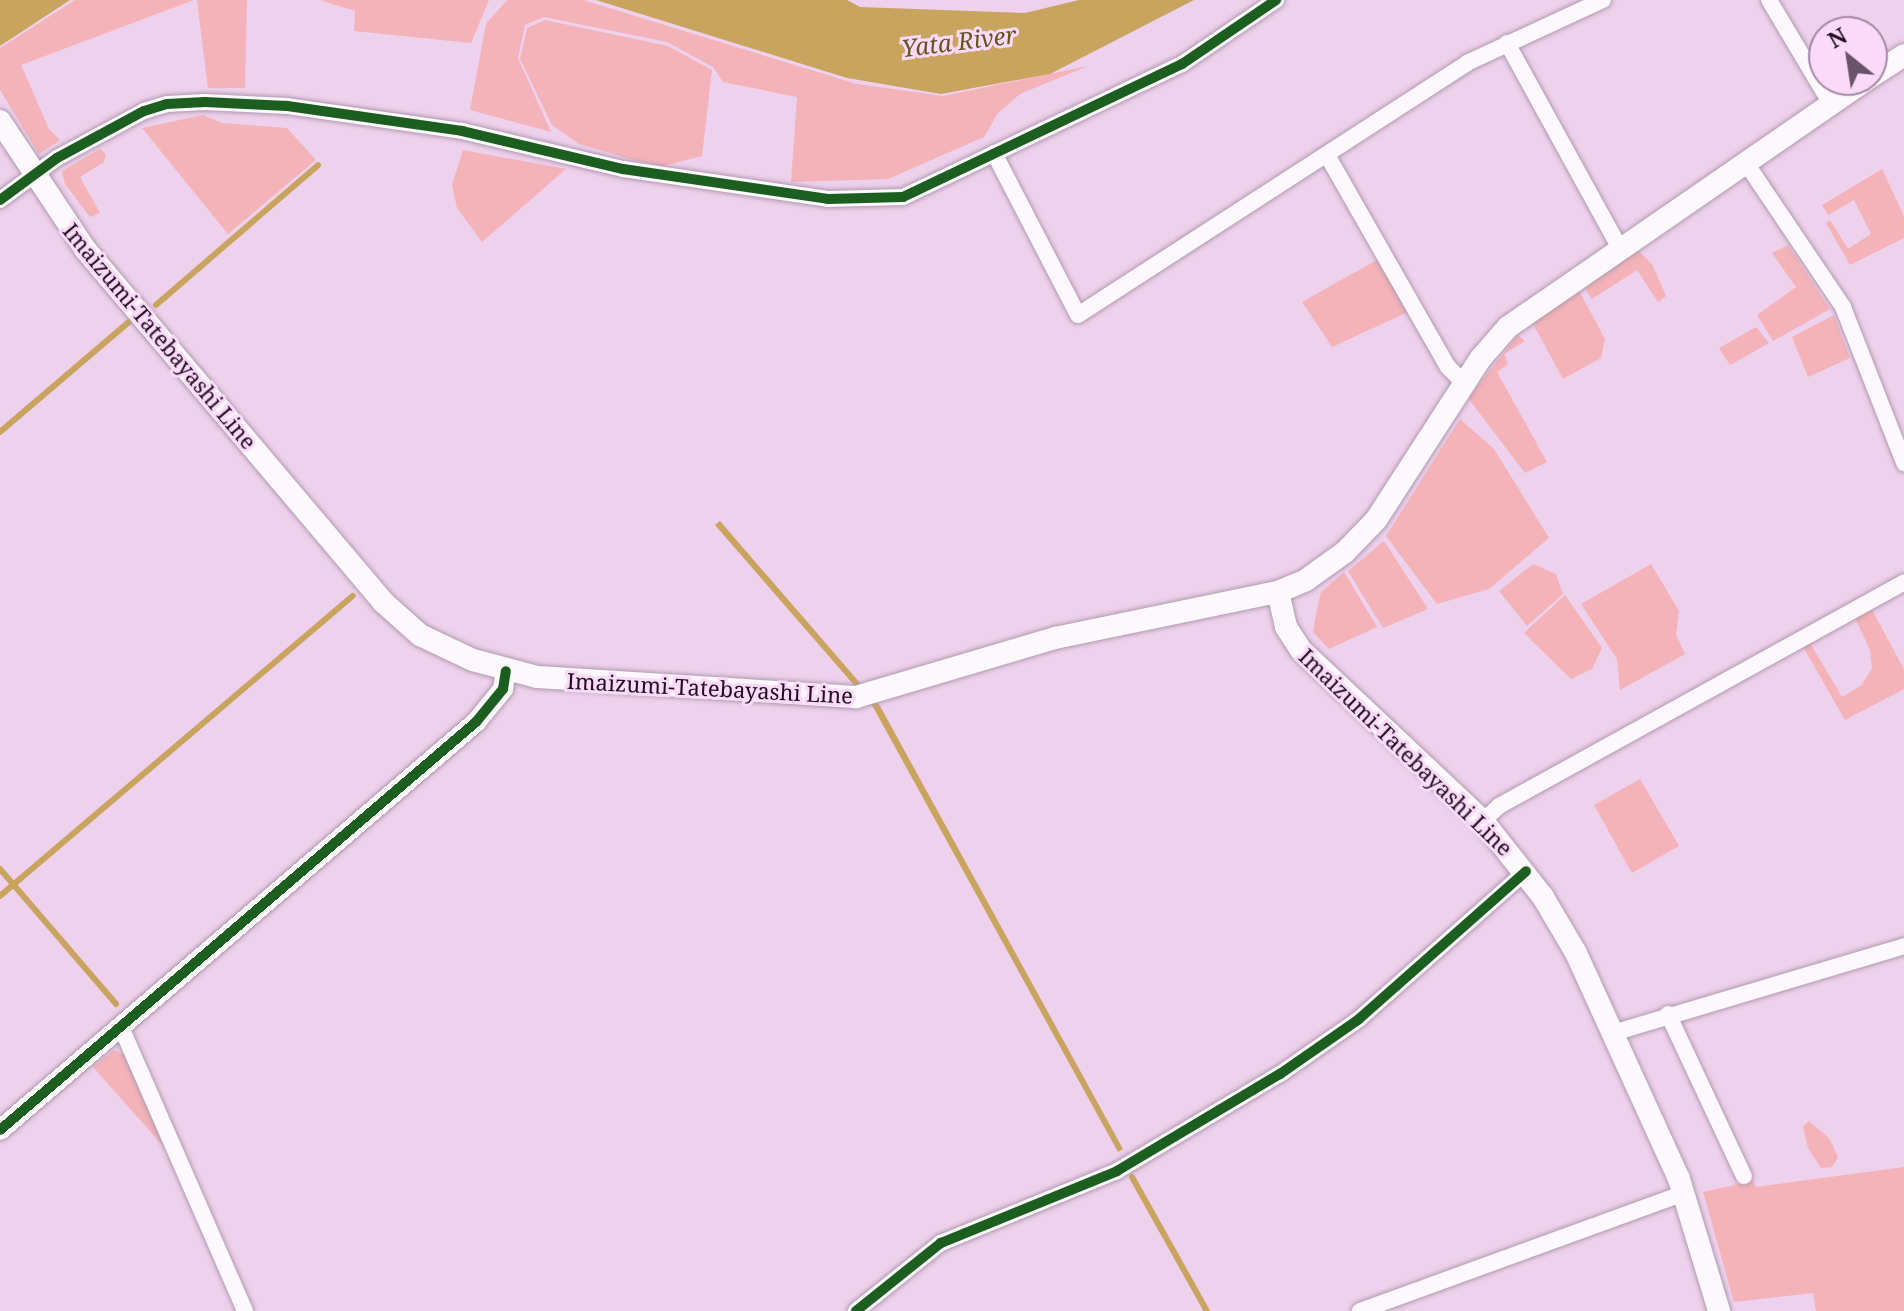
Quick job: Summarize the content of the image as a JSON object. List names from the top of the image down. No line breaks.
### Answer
{"streets":{"main road":["Imaizumi-Tatebayashi Line"]},"water":["Yata River"],"north":"top left"}
